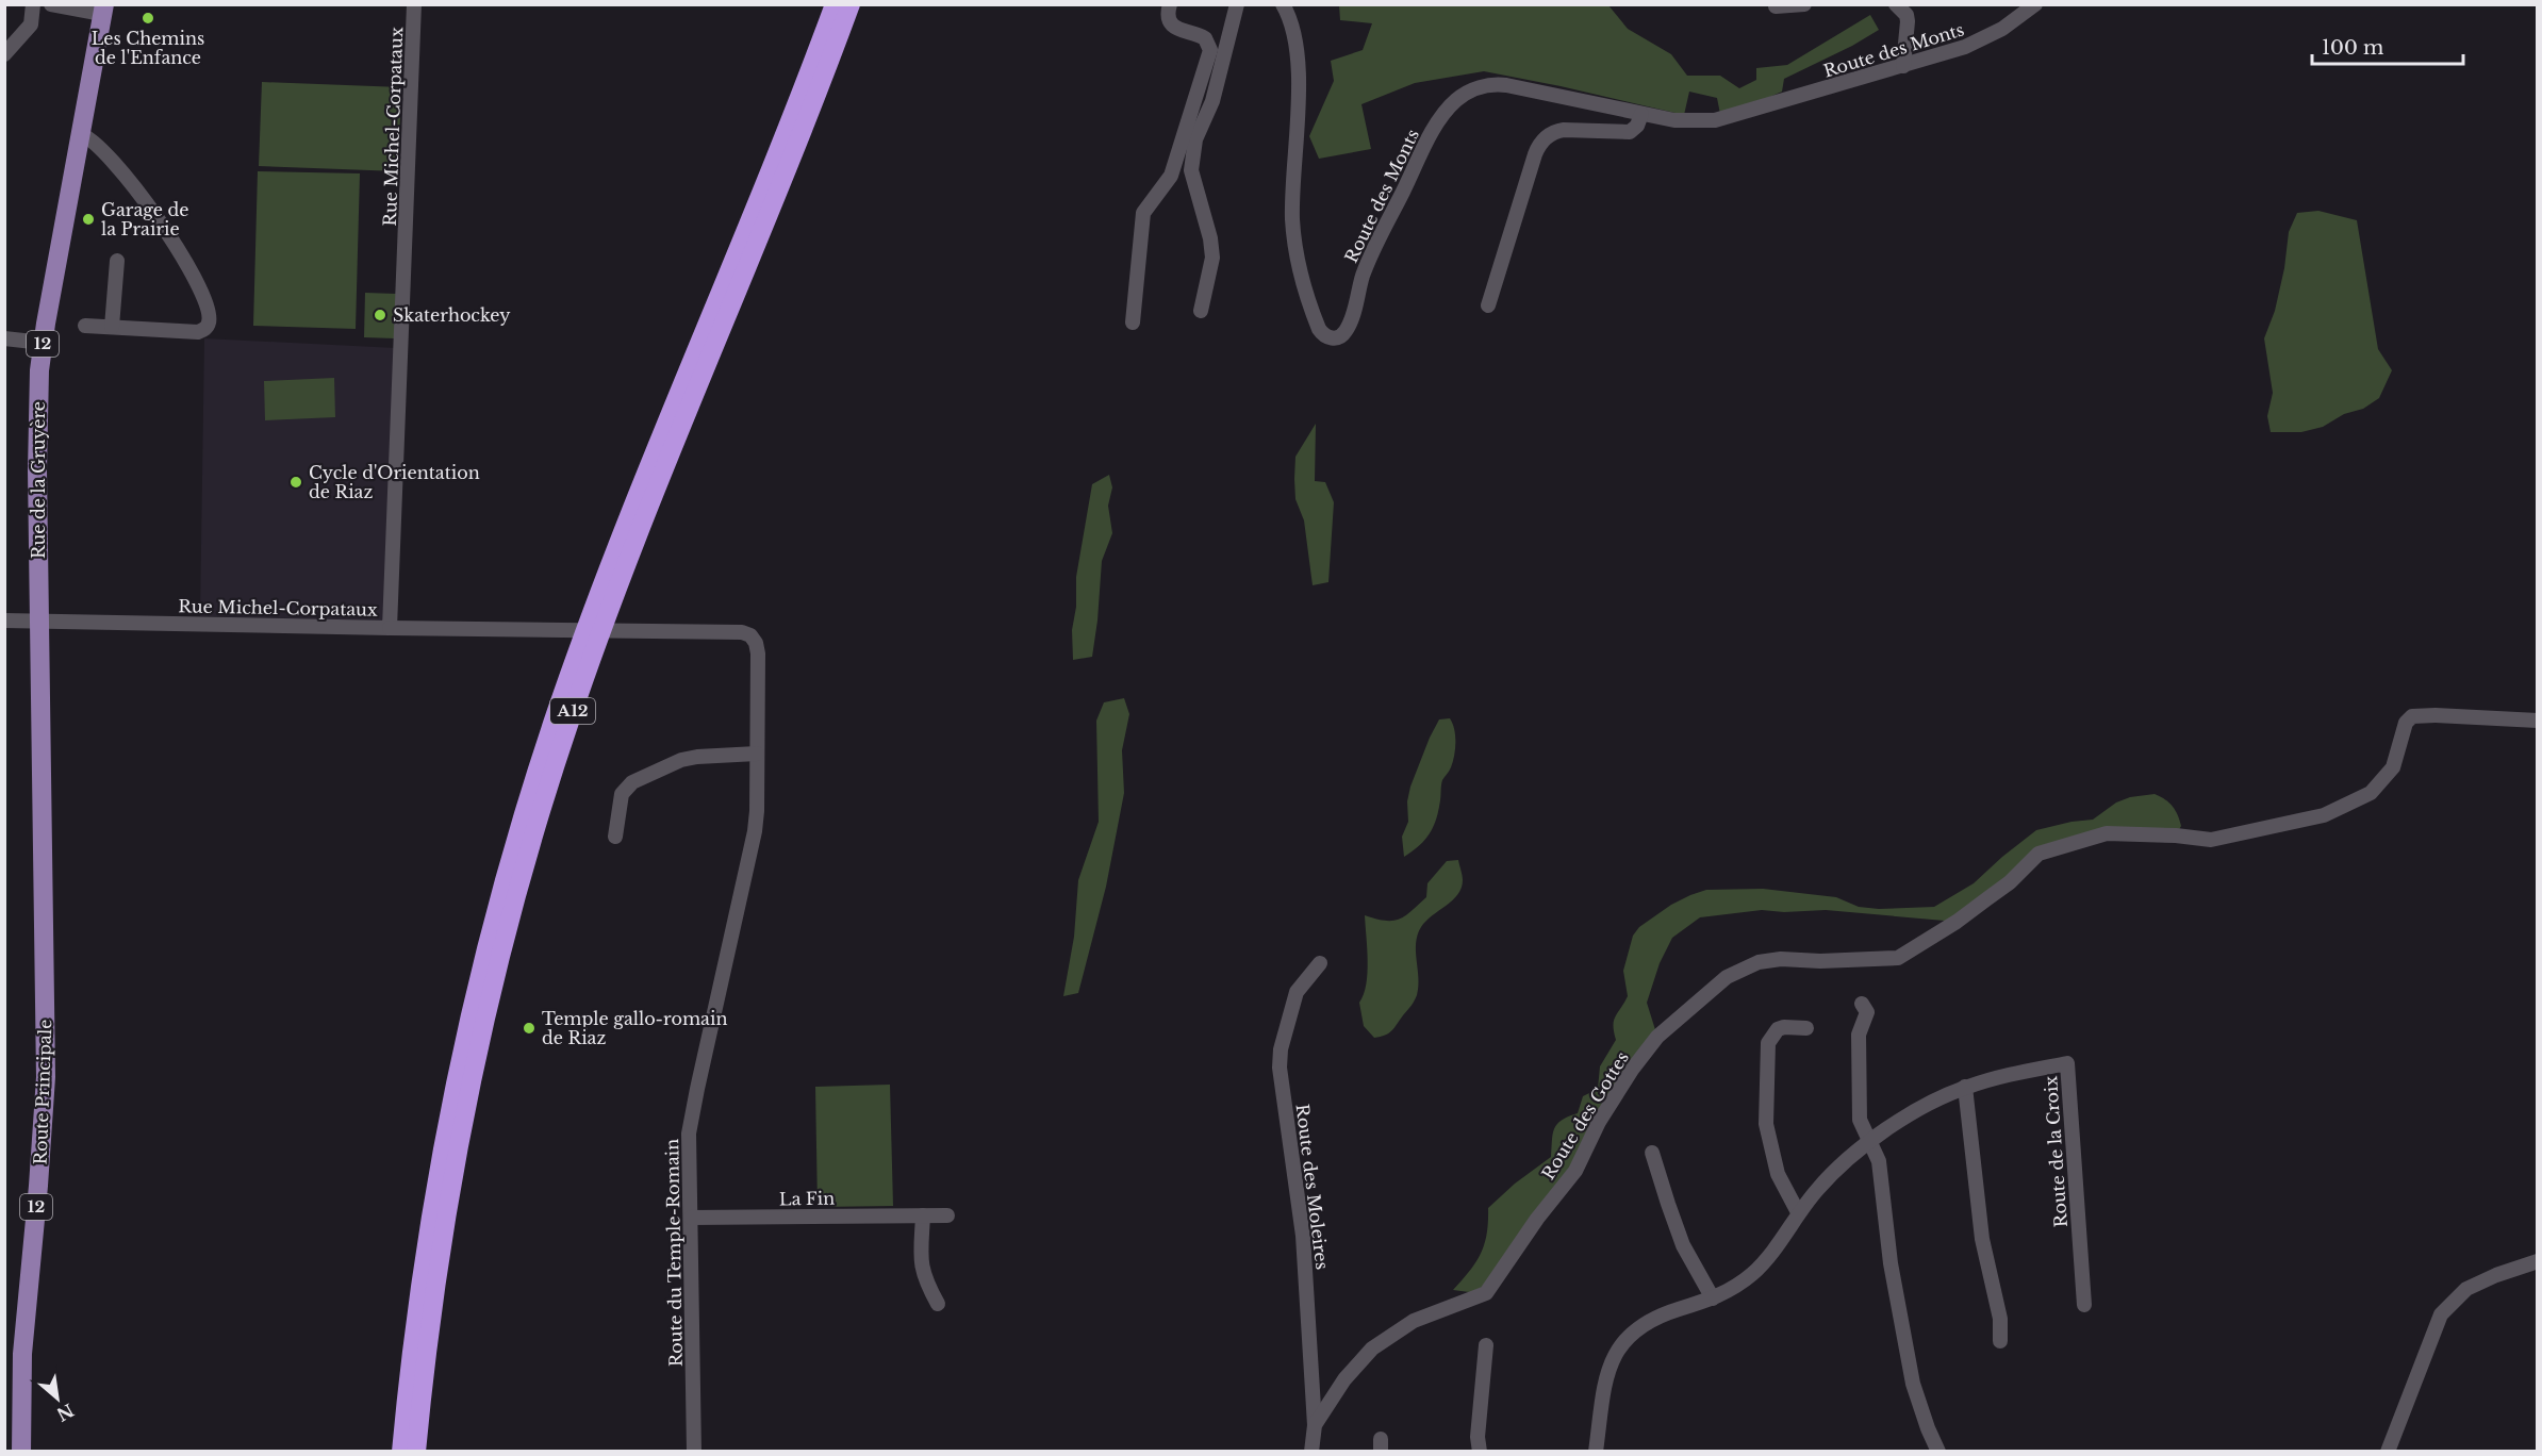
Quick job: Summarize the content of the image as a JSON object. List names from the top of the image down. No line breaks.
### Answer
{"streets":{"highway":["A12"],"main road":["12","Rue de la Gruyère","Route Principale"],"street":["Route des Monts","Rue Michel-Corpataux","Route des Gottes","Route de la Croix","Route des Moleires","La Fin","Route du Temple-Romain"]},"crossings":[["Rue Michel-Corpataux","Rue de la Gruyère"],["Rue Michel-Corpataux","Route du Temple-Romain"],["Rue de la Gruyère","Route Principale"],["Route des Gottes","Route des Moleires"],["La Fin","Route du Temple-Romain"]],"places":["Les Chemins de l'Enfance","Garage de la Prairie","Skaterhockey","Cycle d'Orientation de Riaz","Temple gallo-romain de Riaz"],"scale_bar":"100 m","north":"bottom right"}
